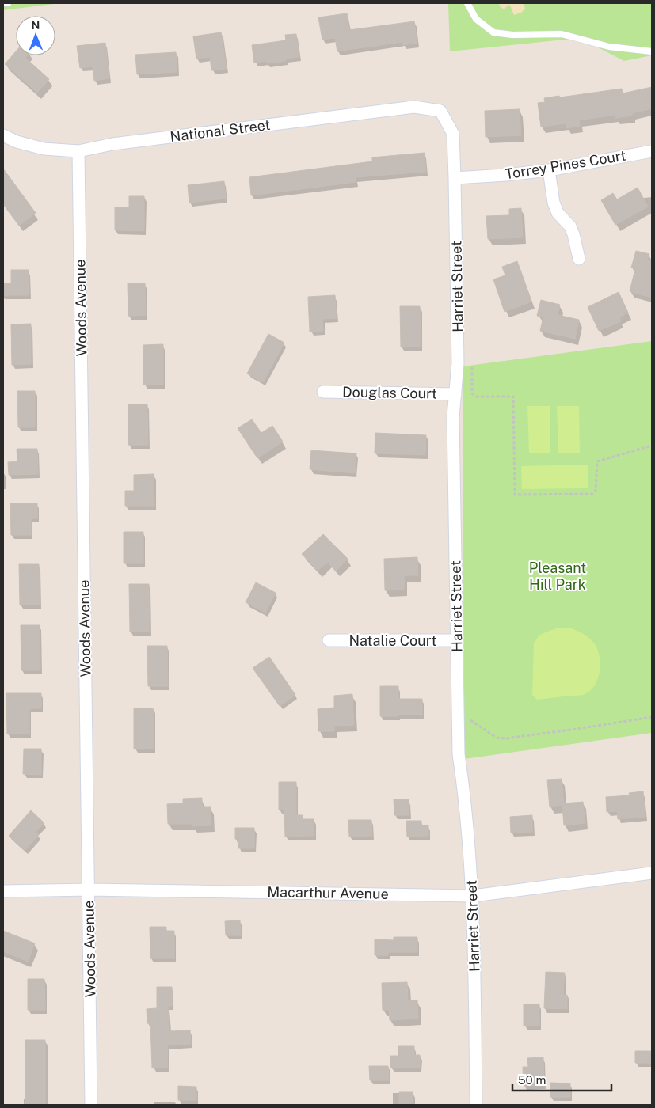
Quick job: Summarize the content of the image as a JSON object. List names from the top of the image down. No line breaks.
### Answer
{"streets":{"street":["National Street","Torrey Pines Court","Harriet Street","Woods Avenue","Douglas Court","Natalie Court","Macarthur Avenue"]},"crossings":[["National Street","Harriet Street"],["National Street","Woods Avenue"],["Torrey Pines Court","Harriet Street"],["Harriet Street","Douglas Court"],["Harriet Street","Natalie Court"],["Harriet Street","Macarthur Avenue"],["Woods Avenue","Macarthur Avenue"]],"parks":["Pleasant Hill Park"],"scale_bar":"50 m","north":"top"}
